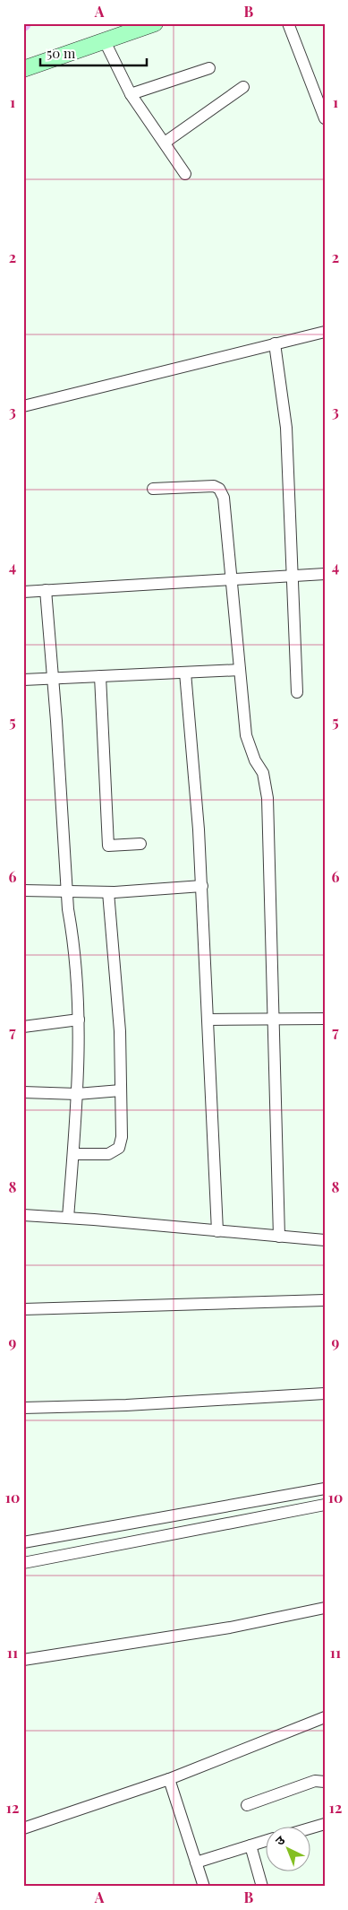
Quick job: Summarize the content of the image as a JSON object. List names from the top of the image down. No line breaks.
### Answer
{"scale_bar":"50 m","north":"top left","grid":{"columns":["A","B"],"rows":["1","2","3","4","5","6","7","8","9","10","11","12"]}}
